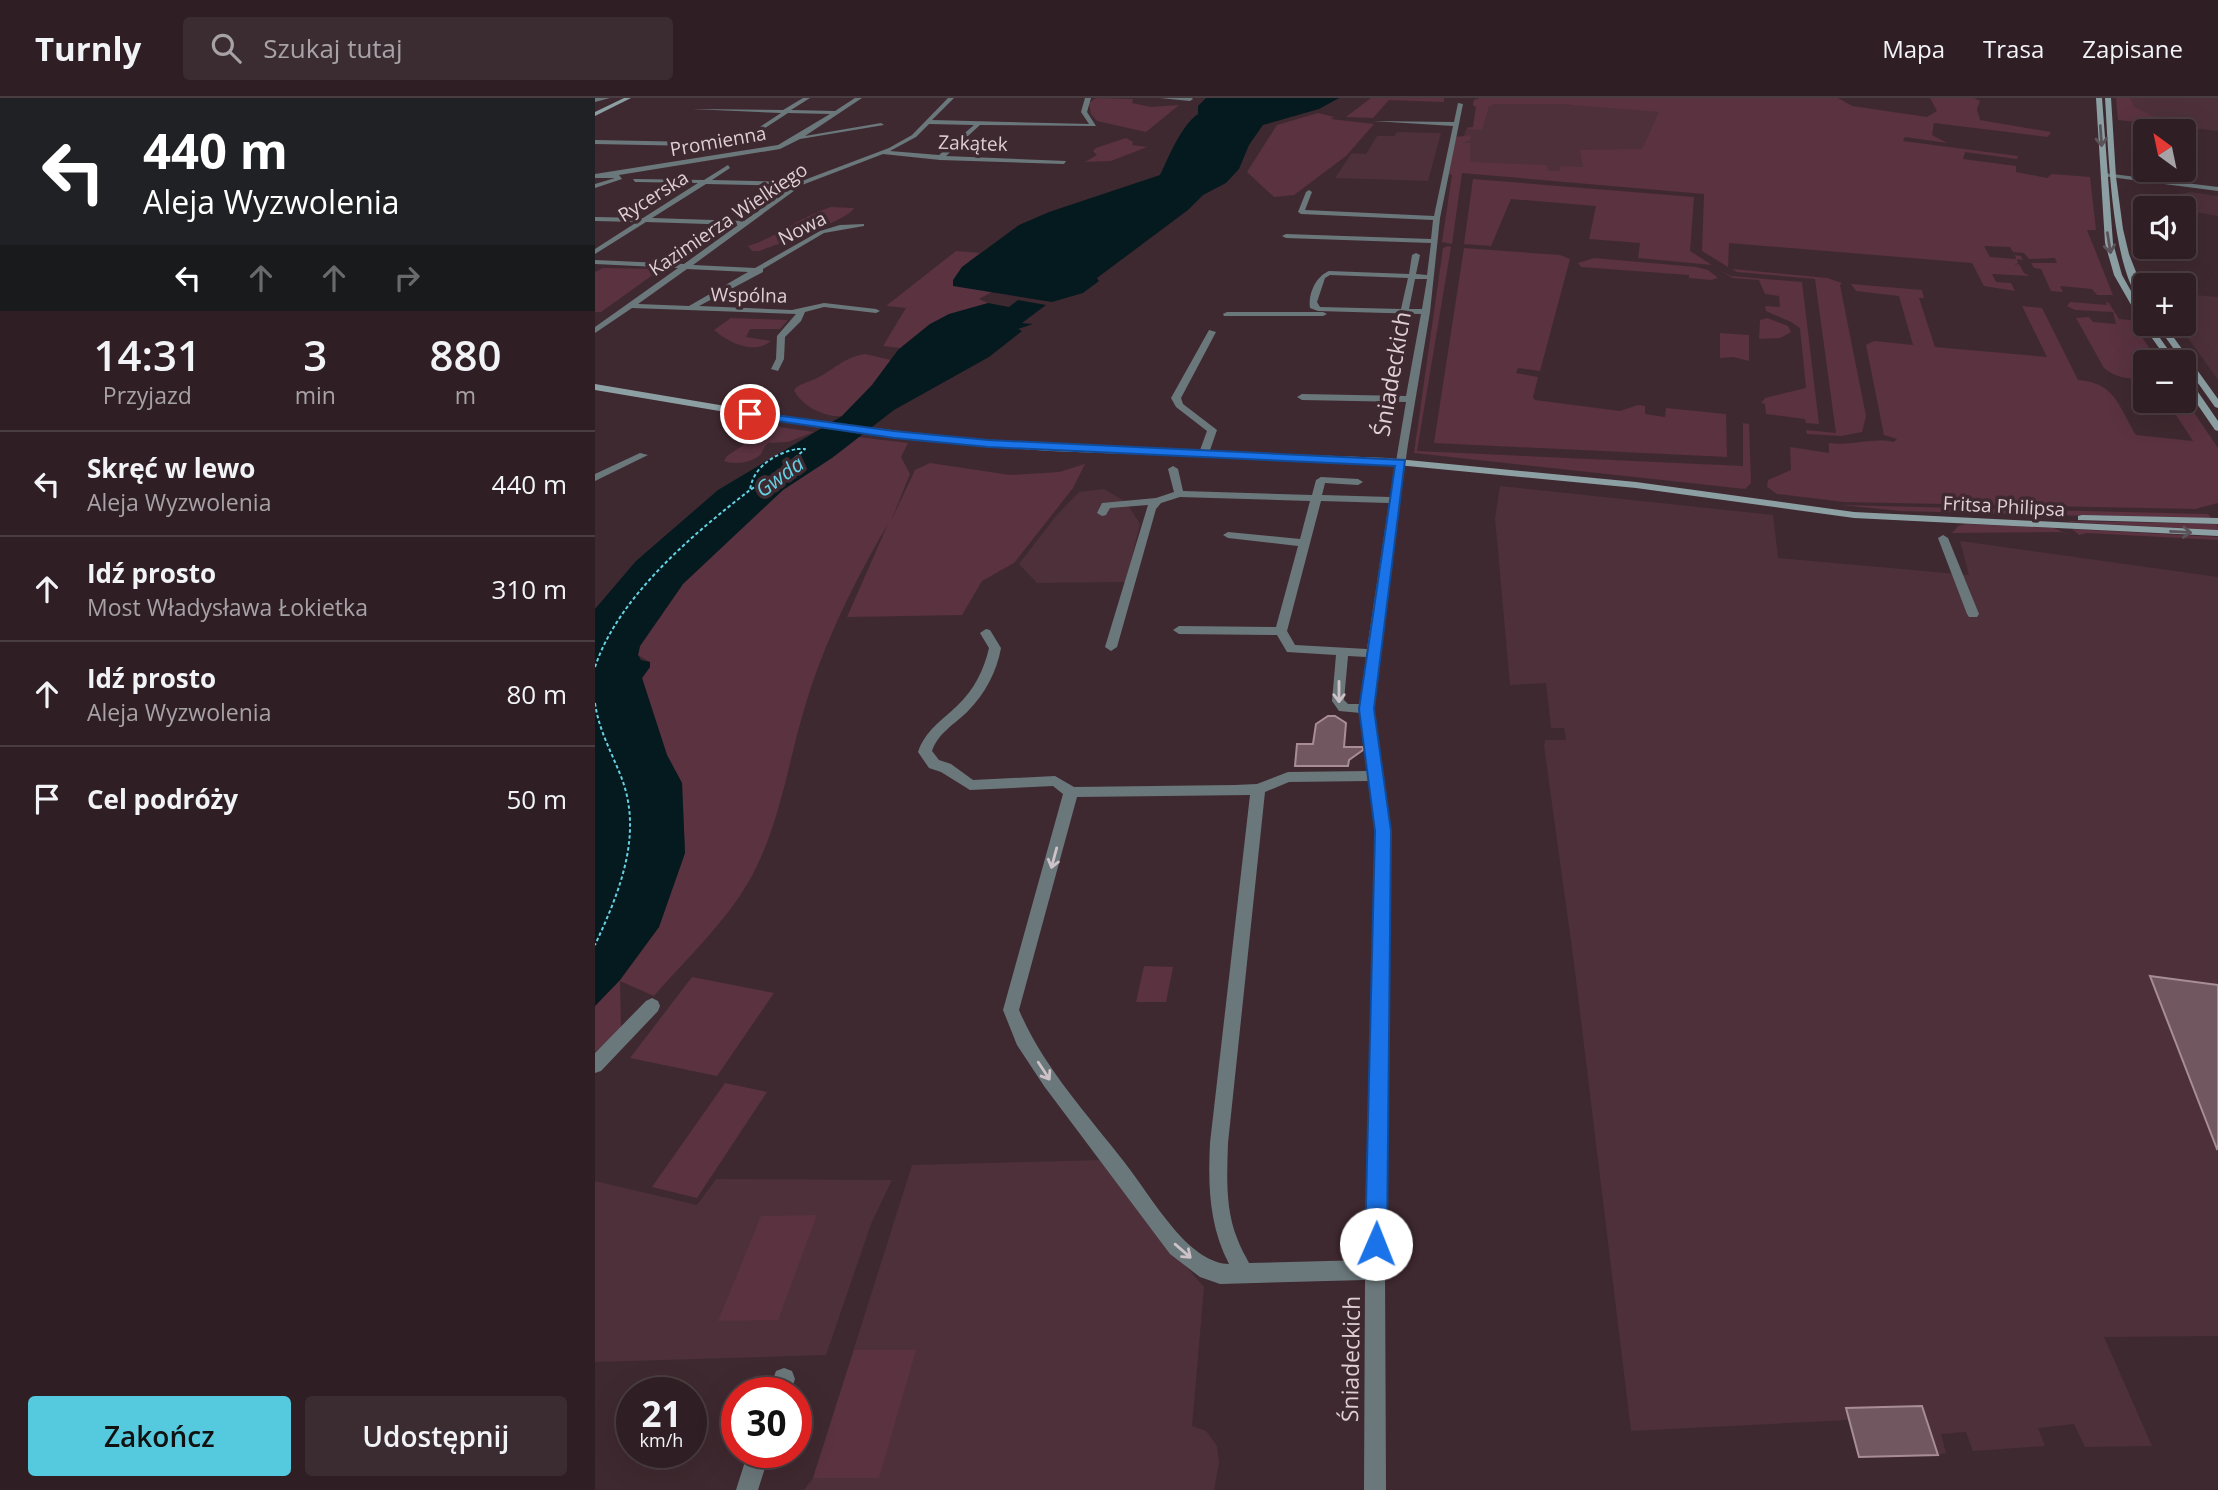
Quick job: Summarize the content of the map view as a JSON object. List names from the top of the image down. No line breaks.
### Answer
{"streets":{"main road":["Fritsa Philipsa"],"street":["Promienna","Zakątek","Rycerska","Kazimierza Wielkiego","Nowa","Wspólna","Śniadeckich"]},"crossings":[["Promienna","Rycerska"],["Zakątek","Kazimierza Wielkiego"],["Kazimierza Wielkiego","Nowa"],["Kazimierza Wielkiego","Wspólna"],["Nowa","Wspólna"],["Śniadeckich","Fritsa Philipsa"]],"water":["Gwda"],"north":"top left","page":{"header":"Turnly","search":"Szukaj tutaj","nav":["Mapa","Trasa","Zapisane"],"turn":["440 m","Aleja Wyzwolenia"],"map_buttons":["+","−"],"eta":["14:31","Przyjazd","3","min","880","m"],"list":[{"name":"Skręć w lewo","note":"Aleja Wyzwolenia","value":"440 m"},{"name":"Idź prosto","note":"Most Władysława Łokietka","value":"310 m"},{"name":"Idź prosto","note":"Aleja Wyzwolenia","value":"80 m"},{"name":"Cel podróży","value":"50 m"}],"speed":"21 km/h","limit":"30","buttons":["Zakończ","Udostępnij"]}}
